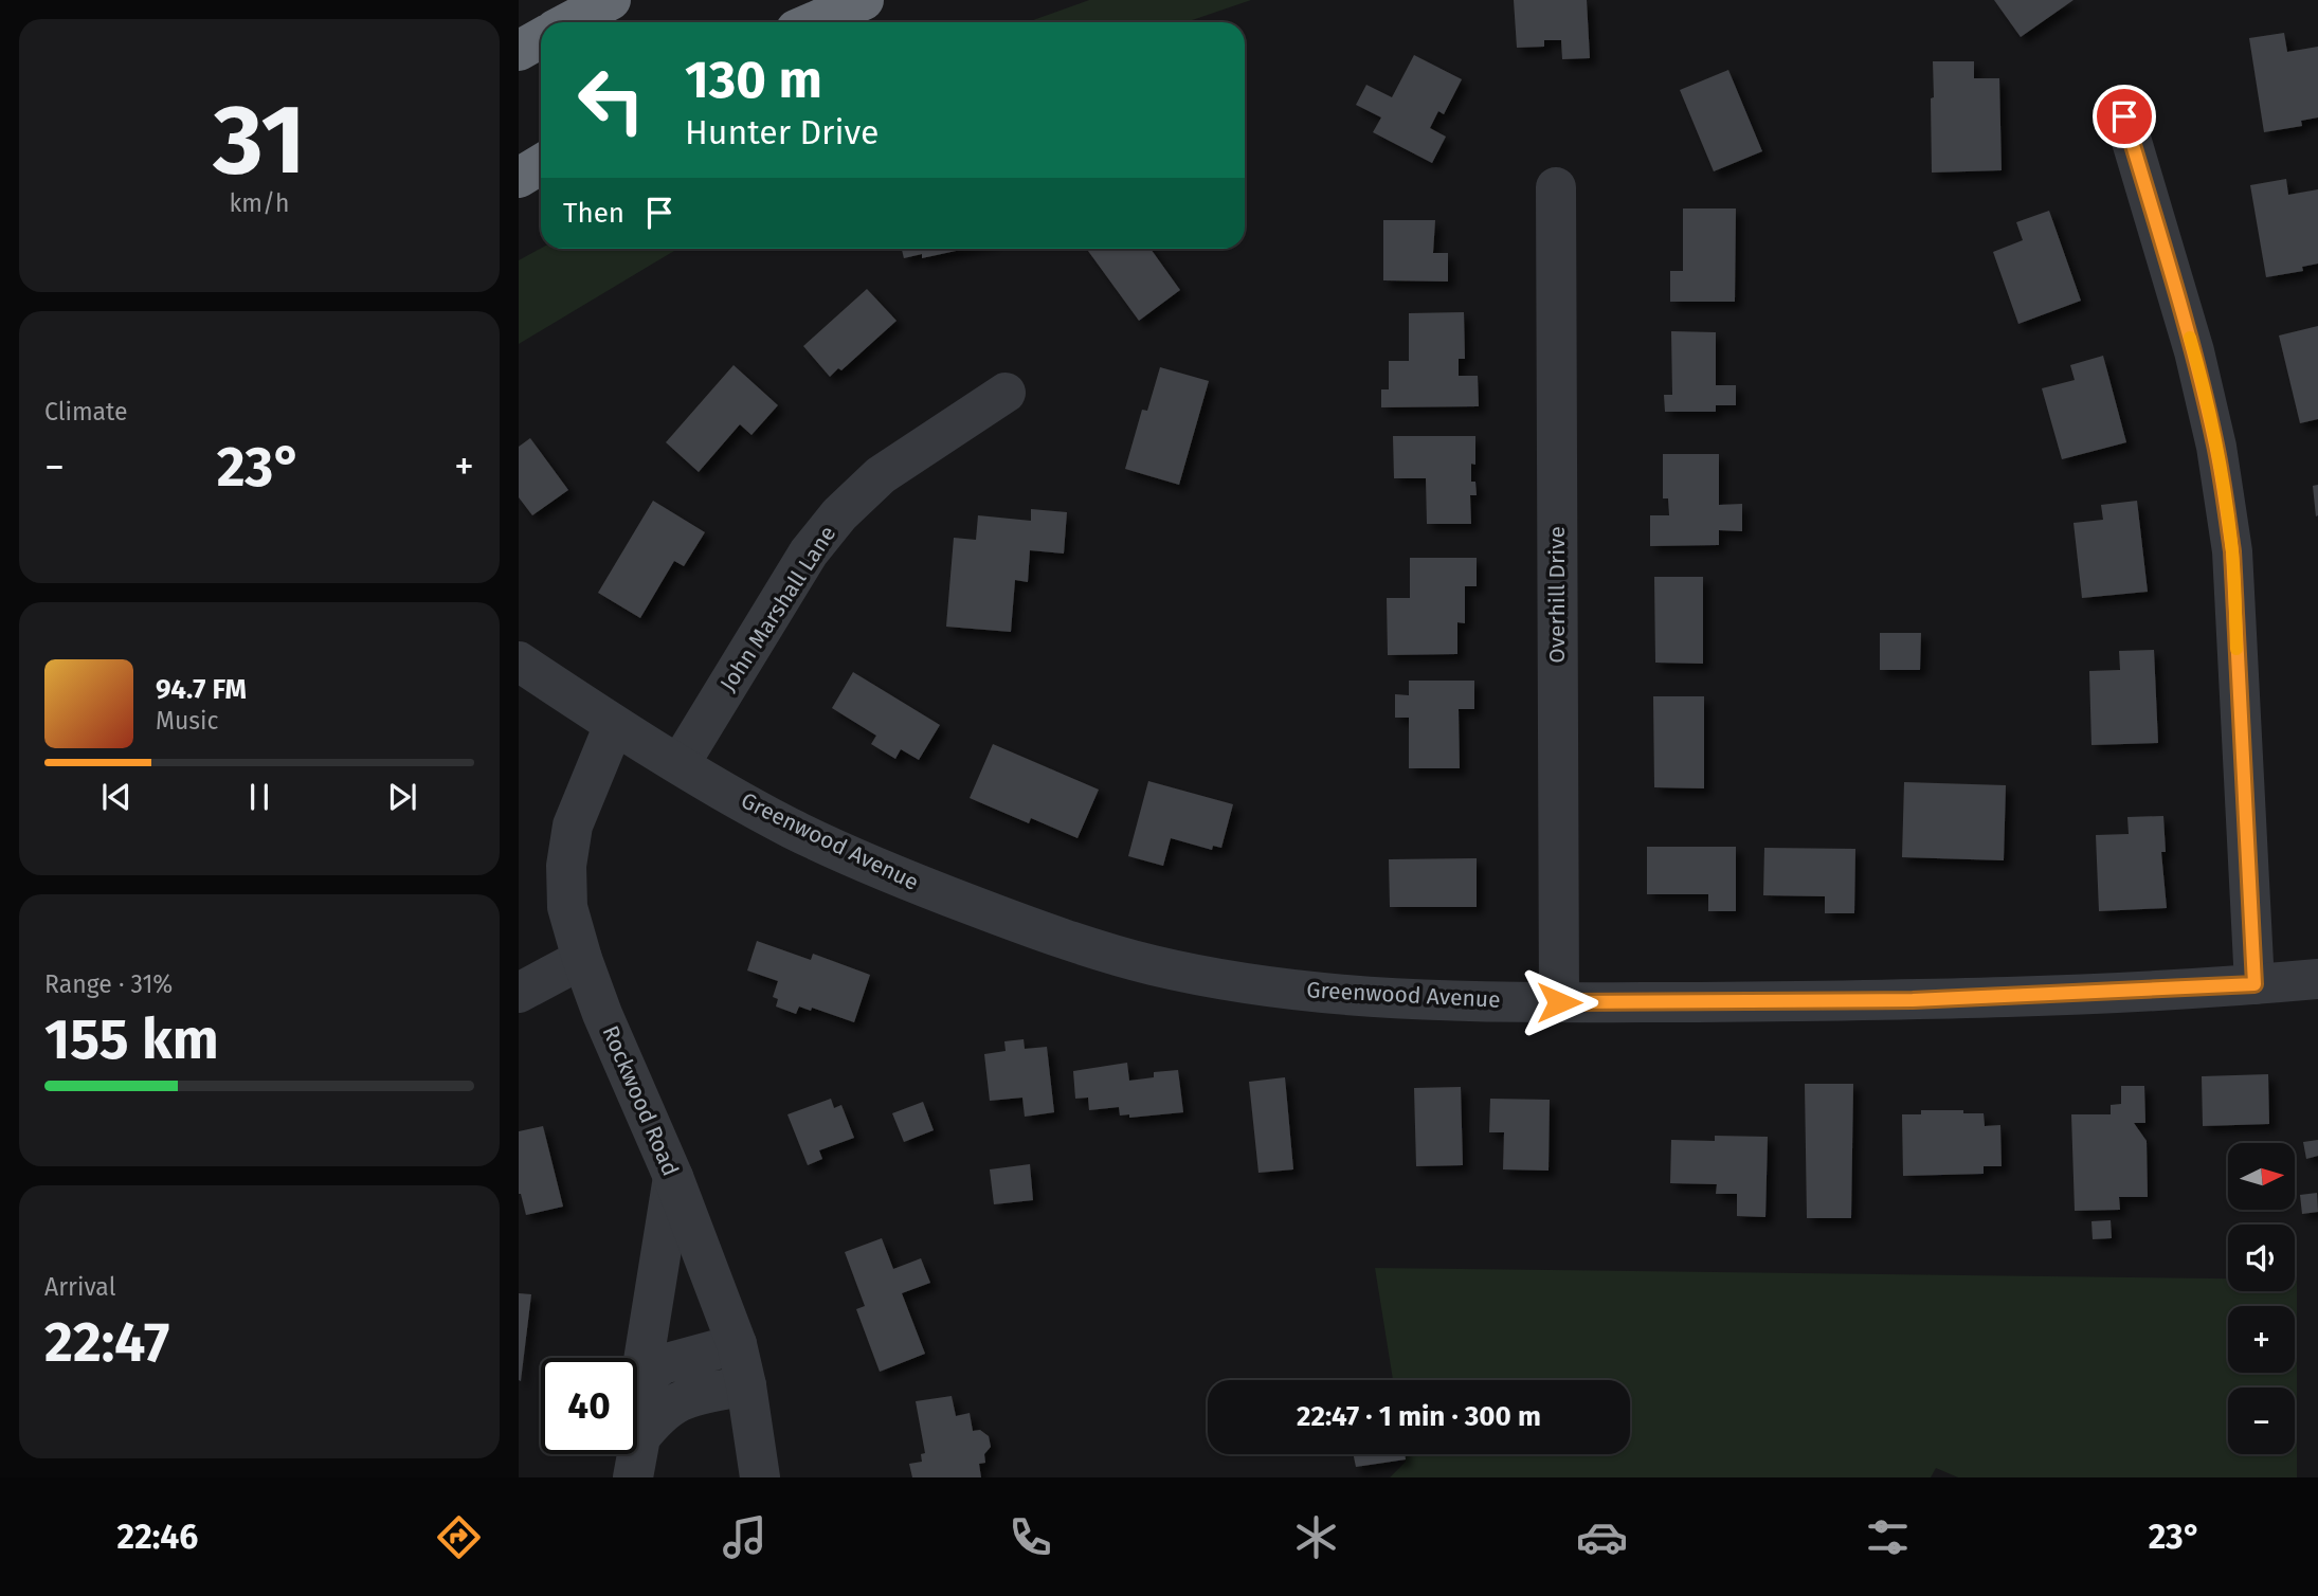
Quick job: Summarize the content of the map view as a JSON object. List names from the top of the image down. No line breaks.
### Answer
{"streets":{"street":["Overhill Drive","John Marshall Lane","Greenwood Avenue","Rockwood Road"]},"crossings":[["Overhill Drive","Greenwood Avenue"],["John Marshall Lane","Greenwood Avenue"],["Greenwood Avenue","Rockwood Road"]],"north":"right","page":{"tile":[["31","km/h"],"Climate",["Range · 31%","155 km"],["Arrival","22:47"]],"turn":["130 m","Hunter Drive"],"then":"Then","heat":["−","23°","+"],"song":["94.7 FM","Music"],"map_buttons":["+","−"],"limit":"40","trip":"22:47 · 1 min · 300 m","tabs":["22:46","23°"]}}
